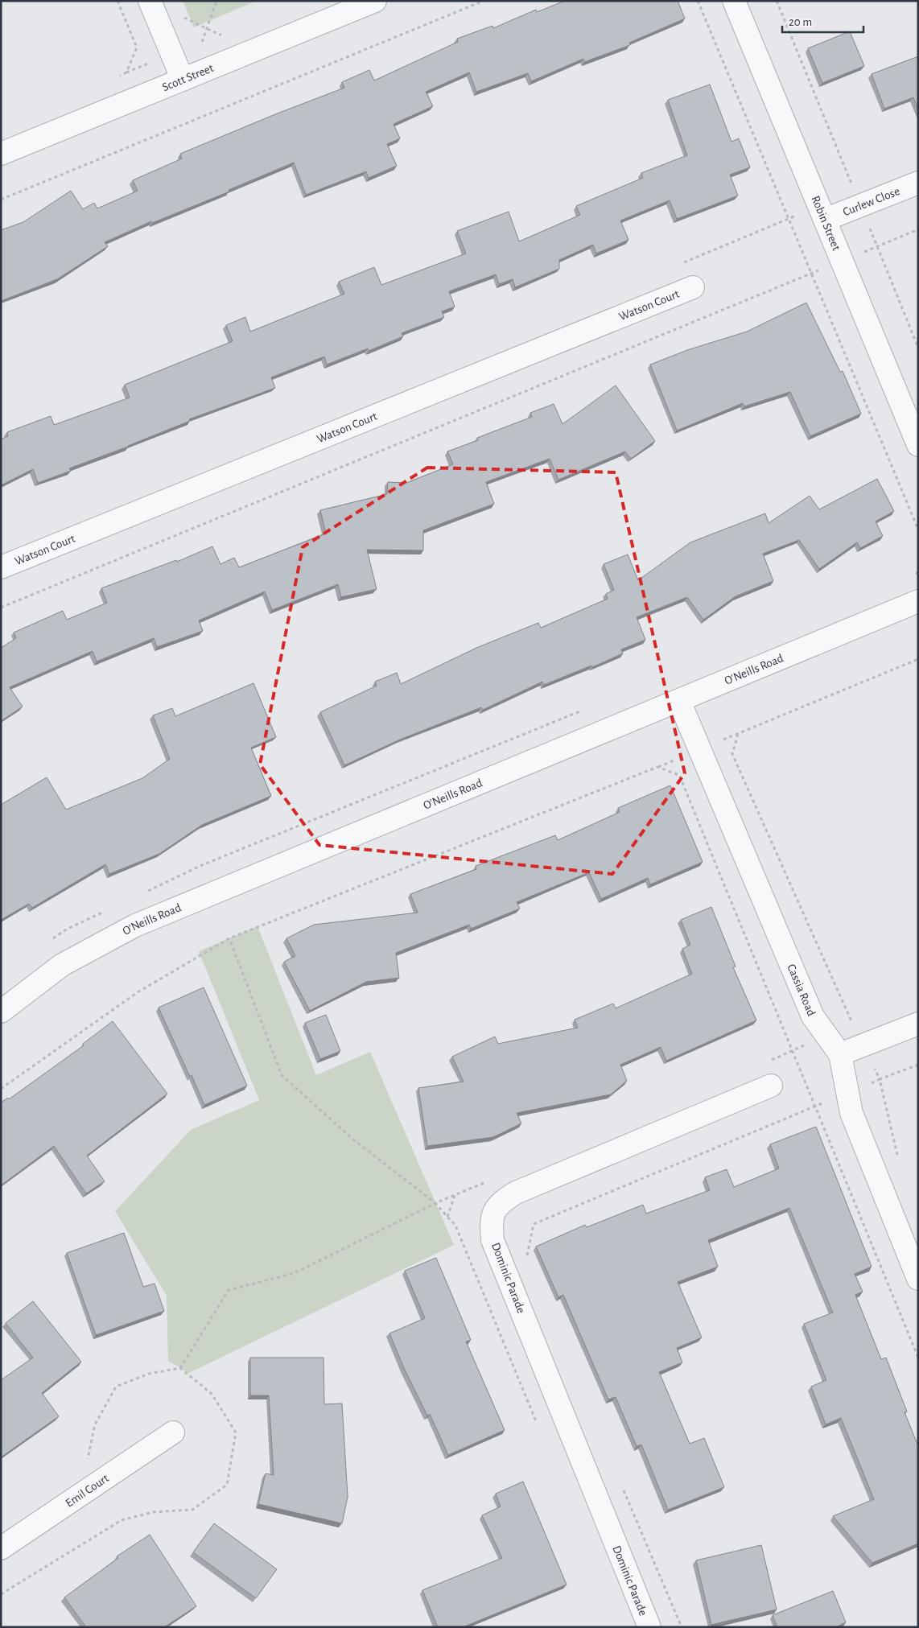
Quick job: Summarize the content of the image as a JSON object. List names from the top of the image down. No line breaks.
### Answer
{"streets":{"street":["Scott Street","Curlew Close","Robin Street","Watson Court","O'Neills Road","Cassia Road","Dominic Parade","Emil Court"]},"crossings":[["Curlew Close","Robin Street"],["O'Neills Road","Cassia Road"]],"scale_bar":"20 m"}
